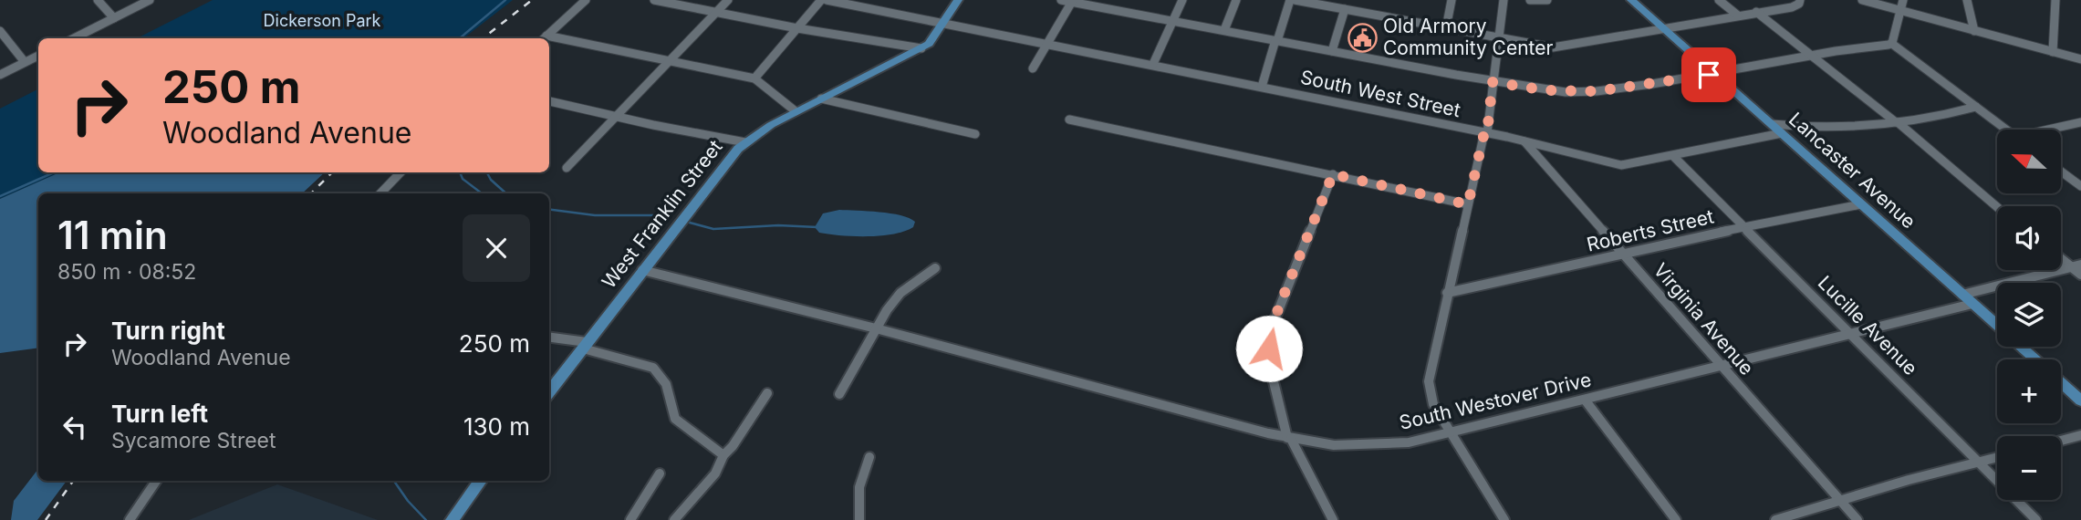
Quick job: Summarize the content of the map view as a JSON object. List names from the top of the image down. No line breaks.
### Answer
{"streets":{"main road":["Lancaster Avenue","West Franklin Street"],"street":["South West Street","Roberts Street","Virginia Avenue","Lucille Avenue","South Westover Drive"]},"crossings":[["South West Street","Lancaster Avenue"],["South West Street","West Franklin Street"],["South West Street","Virginia Avenue"],["South West Street","Lucille Avenue"],["Lancaster Avenue","Roberts Street"],["Lancaster Avenue","South Westover Drive"],["West Franklin Street","South Westover Drive"],["Roberts Street","Virginia Avenue"],["Roberts Street","Lucille Avenue"],["Virginia Avenue","South Westover Drive"],["Lucille Avenue","South Westover Drive"]],"parks":["Dickerson Park"],"places":{"public building":["Old Armory Community Center"]},"north":"left","page":{"turn":["250 m","Woodland Avenue"],"map_buttons":["+","−"],"heading":["11 min","850 m · 08:52"],"list":[{"name":"Turn right","note":"Woodland Avenue","value":"250 m"},{"name":"Turn left","note":"Sycamore Street","value":"130 m"}]}}
